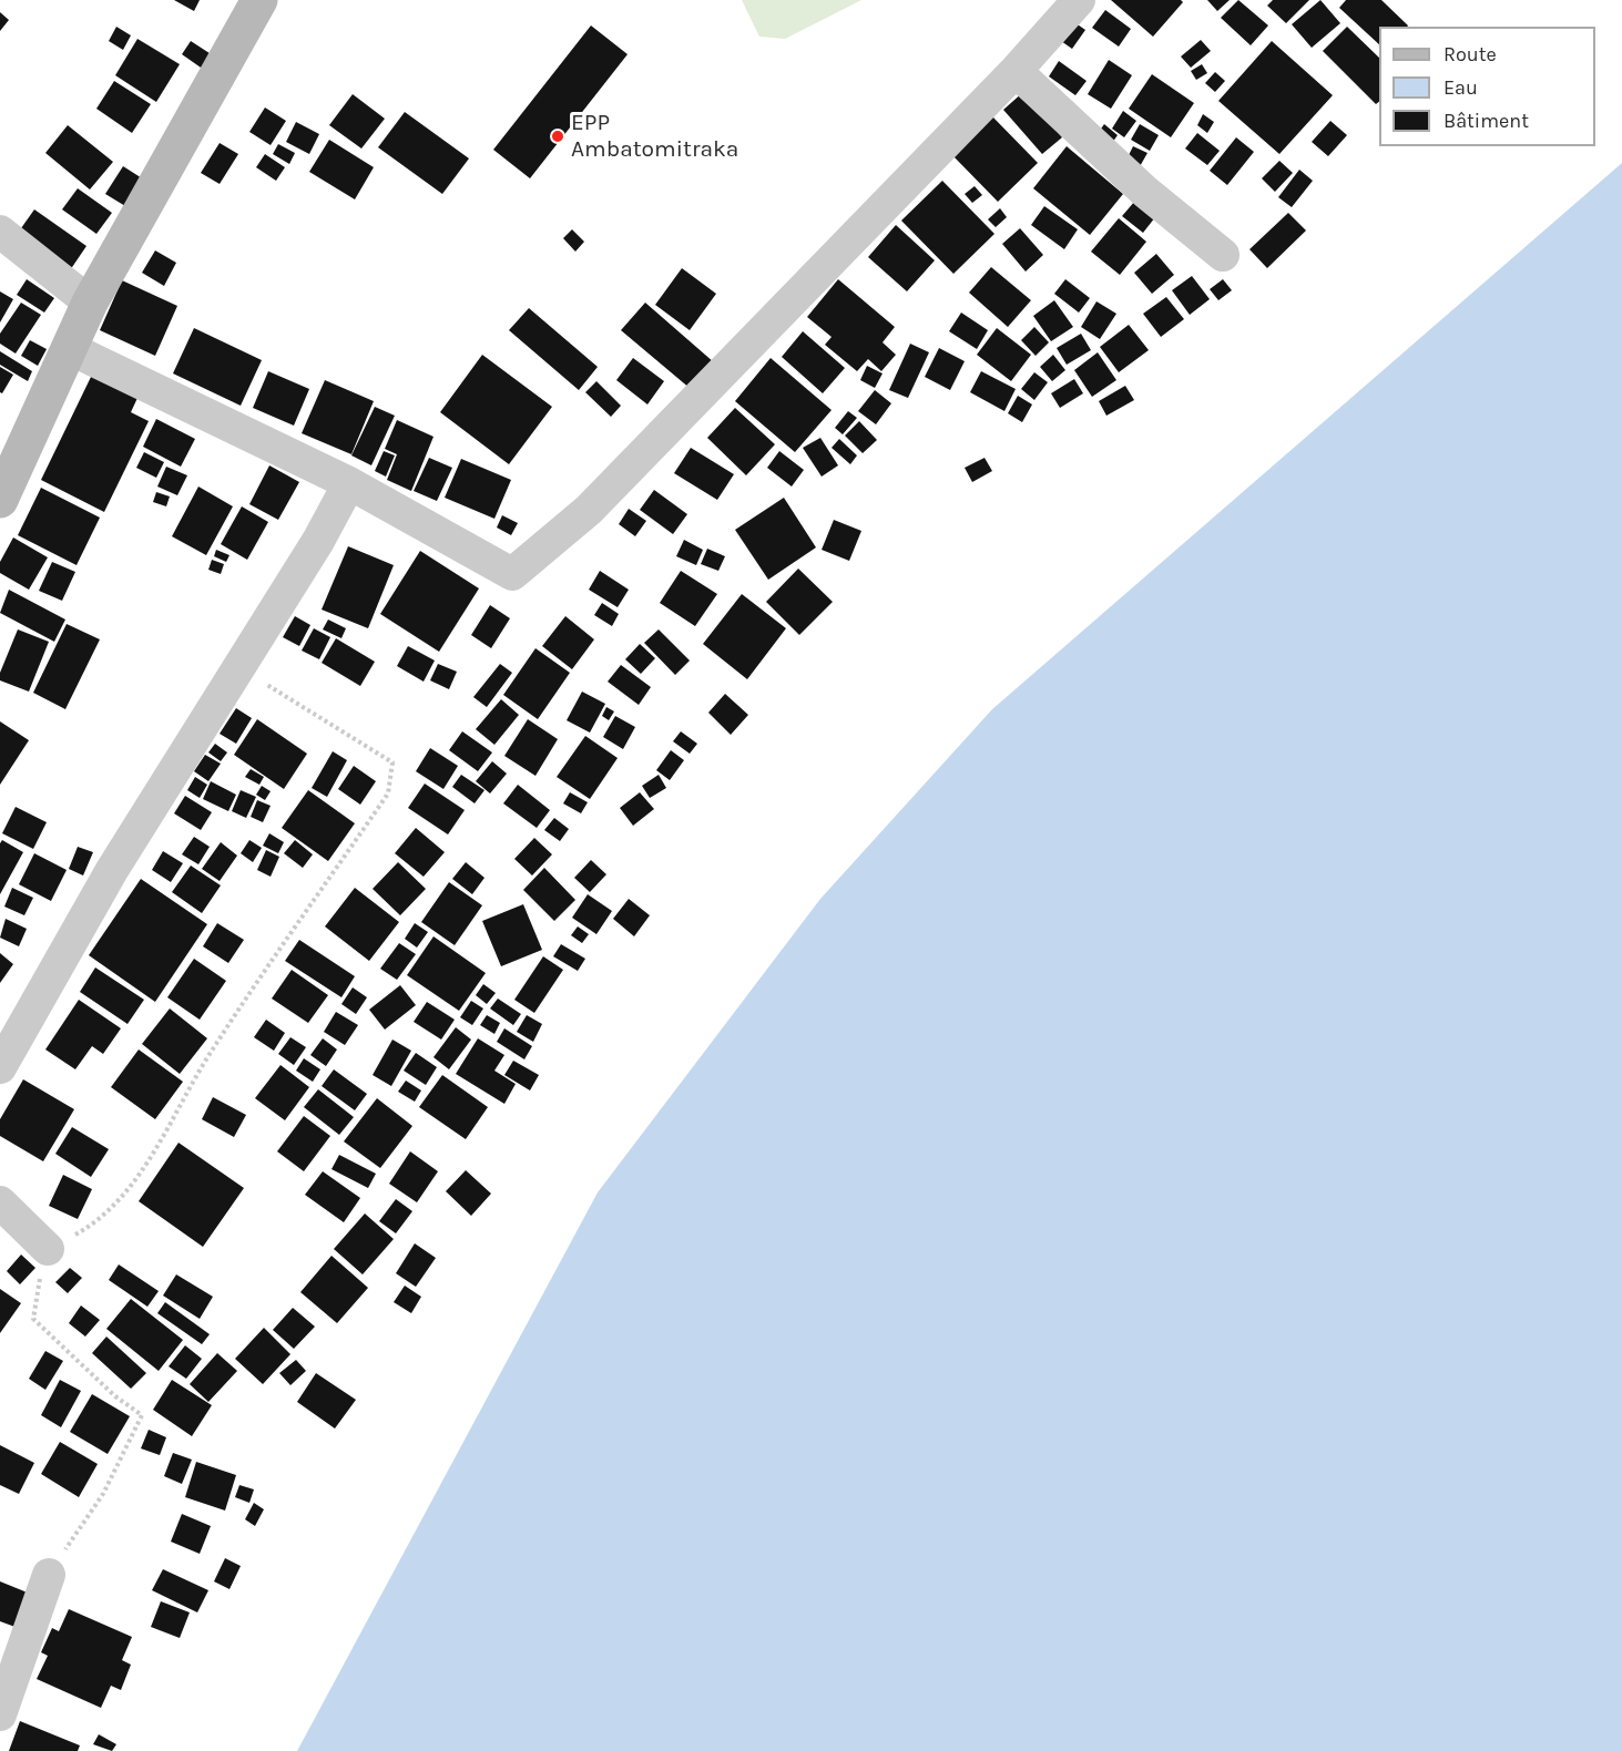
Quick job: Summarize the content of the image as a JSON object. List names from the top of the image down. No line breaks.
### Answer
{"places":["EPP Ambatomitraka"],"legend":["Route","Eau","Bâtiment"]}
